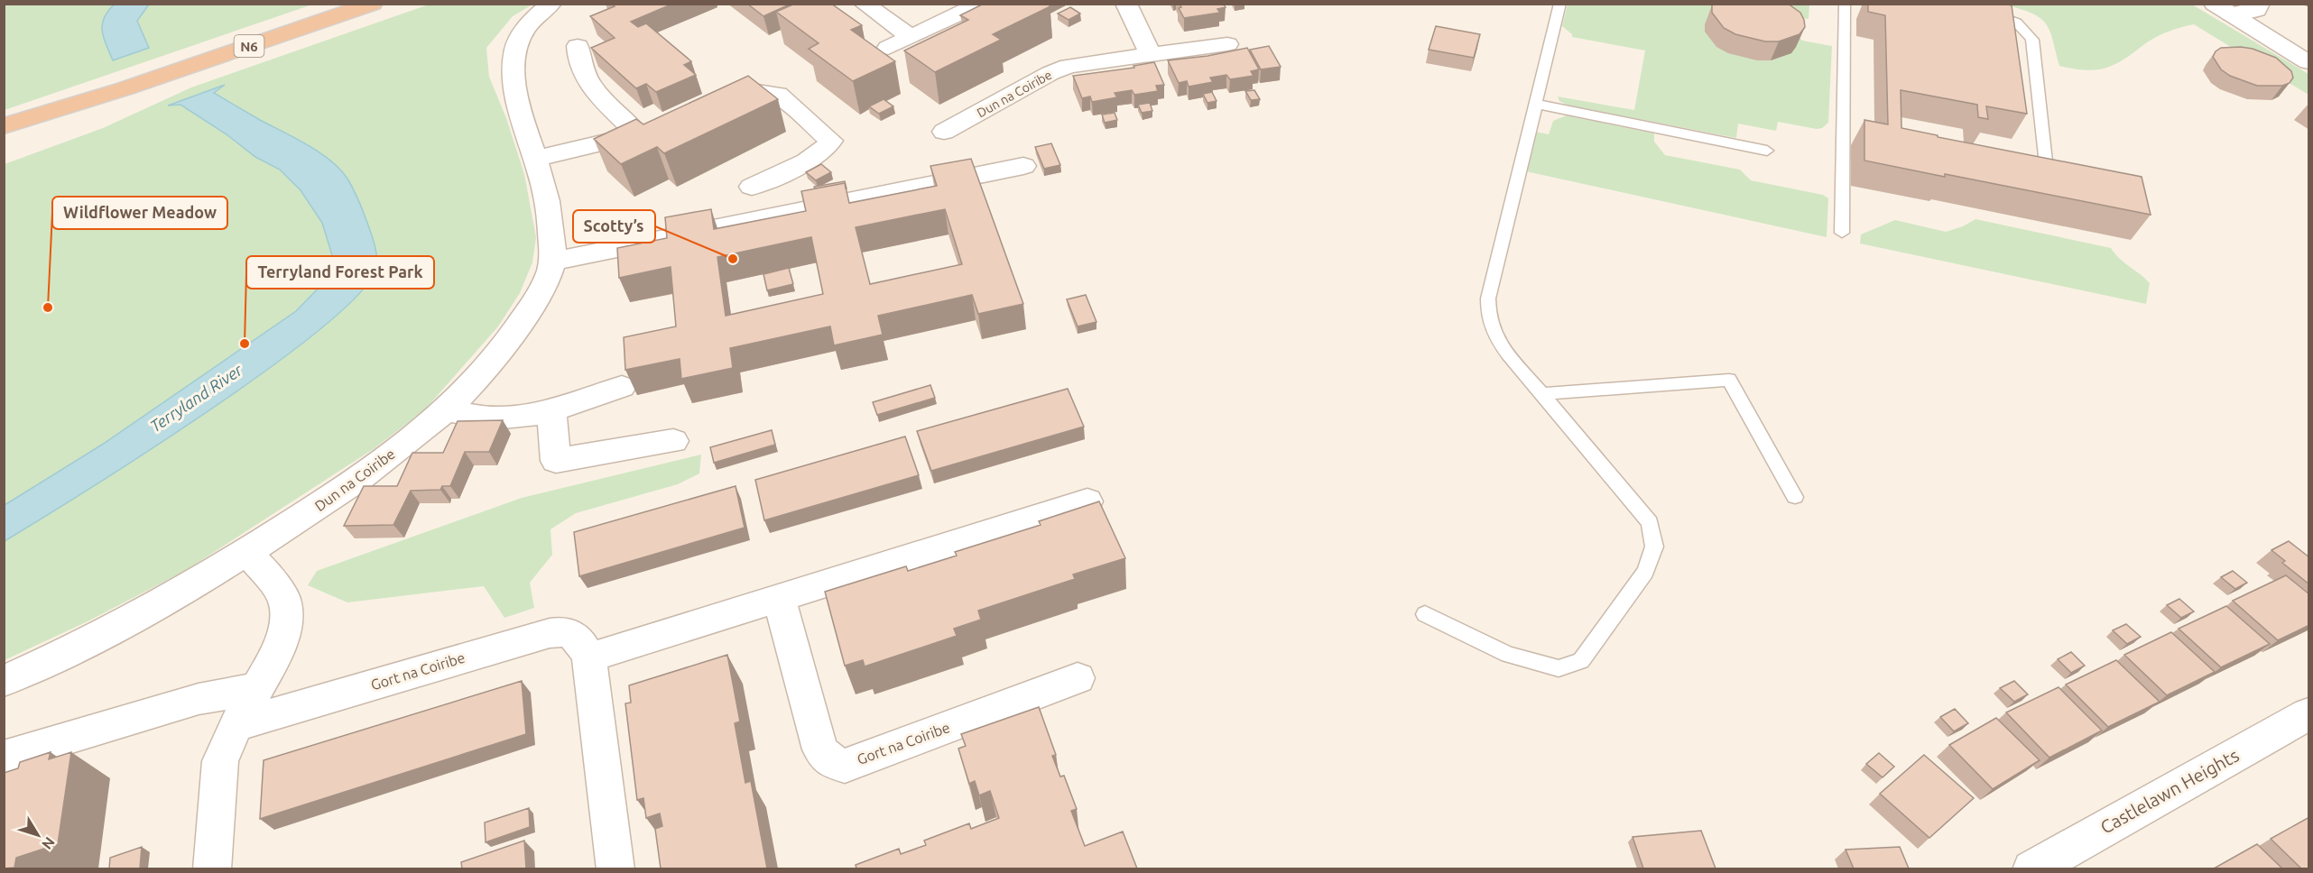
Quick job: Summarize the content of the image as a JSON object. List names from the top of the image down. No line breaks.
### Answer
{"streets":{"highway":["N6"],"street":["Dun na Coiribe","Gort na Coiribe","Castlelawn Heights"]},"water":["Terryland River"],"places":["Scotty’s","Wildflower Meadow","Terryland Forest Park"],"north":"bottom right"}
